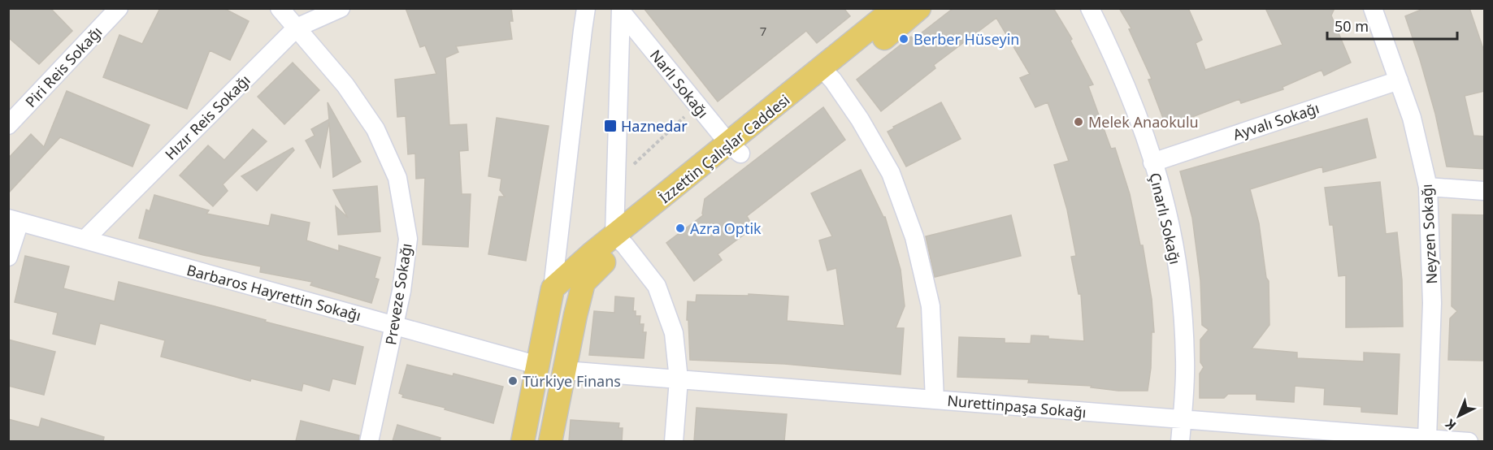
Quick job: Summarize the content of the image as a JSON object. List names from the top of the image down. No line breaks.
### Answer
{"streets":{"main road":["İzzettin Çalışlar Caddesi"],"street":["Piri Reis Sokağı","Narlı Sokağı","Hızır Reis Sokağı","Ayvalı Sokağı","Çınarlı Sokağı","Neyzen Sokağı","Barbaros Hayrettin Sokağı","Preveze Sokağı","Nurettinpaşa Sokağı"]},"crossings":[["Narlı Sokağı","İzzettin Çalışlar Caddesi"],["Hızır Reis Sokağı","Barbaros Hayrettin Sokağı"],["Hızır Reis Sokağı","Preveze Sokağı"],["Ayvalı Sokağı","Çınarlı Sokağı"],["Ayvalı Sokağı","Neyzen Sokağı"],["Çınarlı Sokağı","Nurettinpaşa Sokağı"],["Neyzen Sokağı","Nurettinpaşa Sokağı"],["Barbaros Hayrettin Sokağı","Preveze Sokağı"]],"places":{"other":["Berber Hüseyin","Melek Anaokulu","Azra Optik","Türkiye Finans"],"transit":["Haznedar"]},"house_numbers":["7"],"scale_bar":"50 m","north":"bottom left"}
